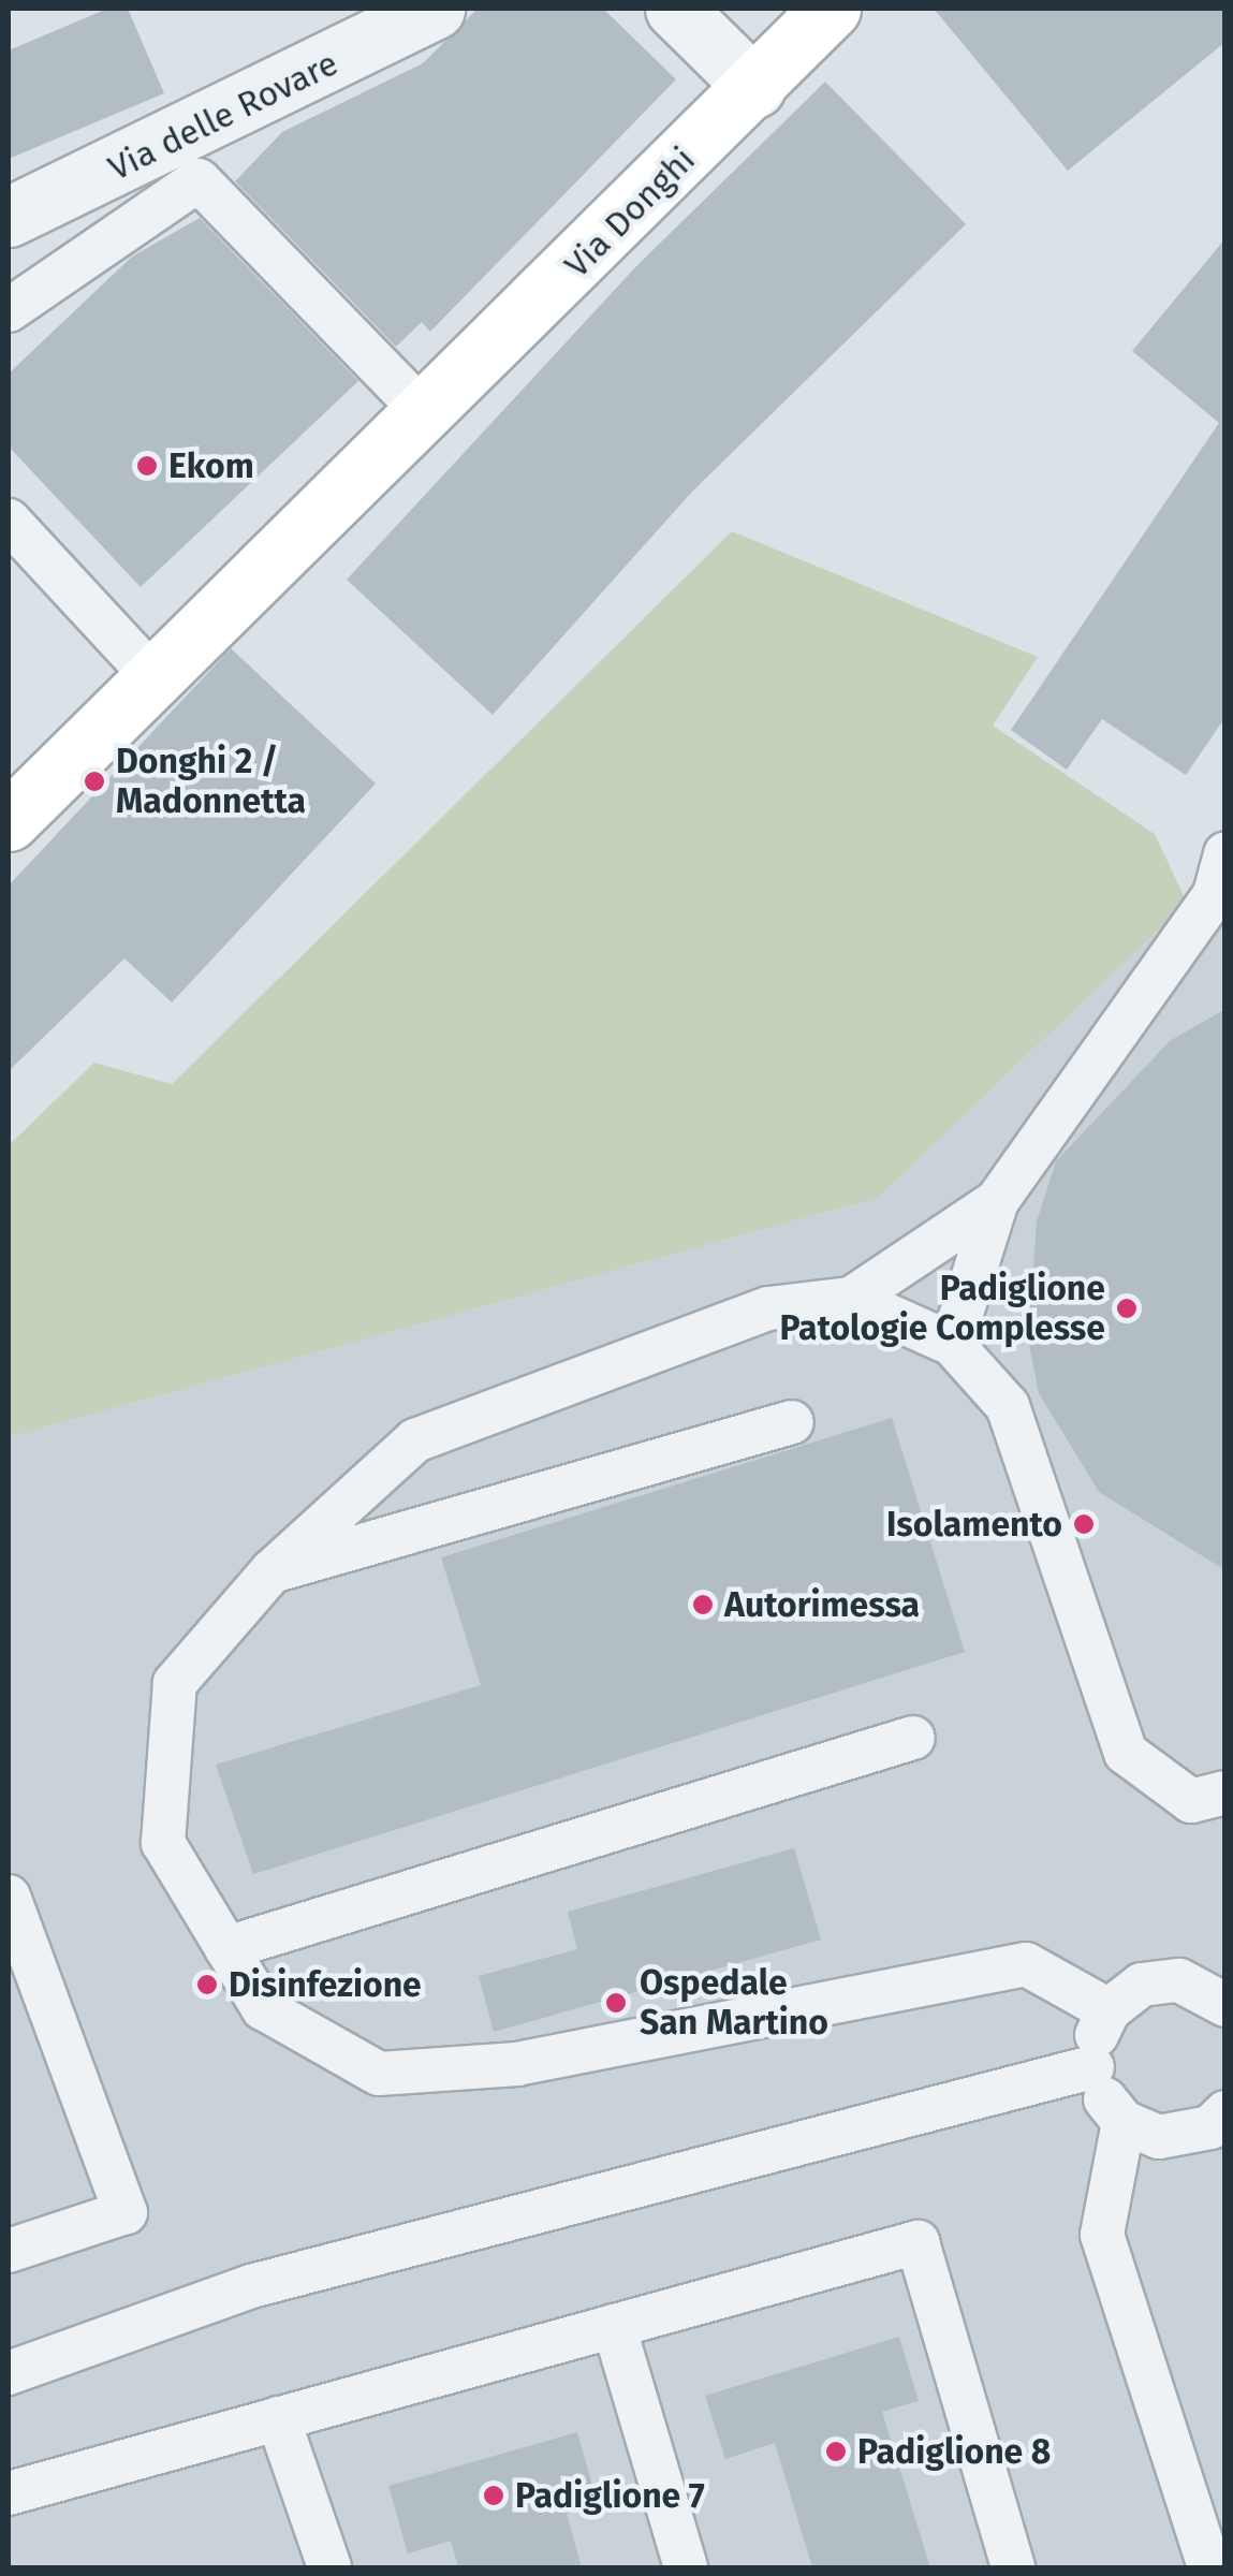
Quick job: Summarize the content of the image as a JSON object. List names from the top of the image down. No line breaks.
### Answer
{"streets":{"street":["Via delle Rovare","Via Donghi"]},"places":["Ekom","Donghi 2 / Madonnetta","Padiglione Patologie Complesse","Isolamento","Autorimessa","Disinfezione","Ospedale San Martino","Padiglione 8","Padiglione 7"]}
